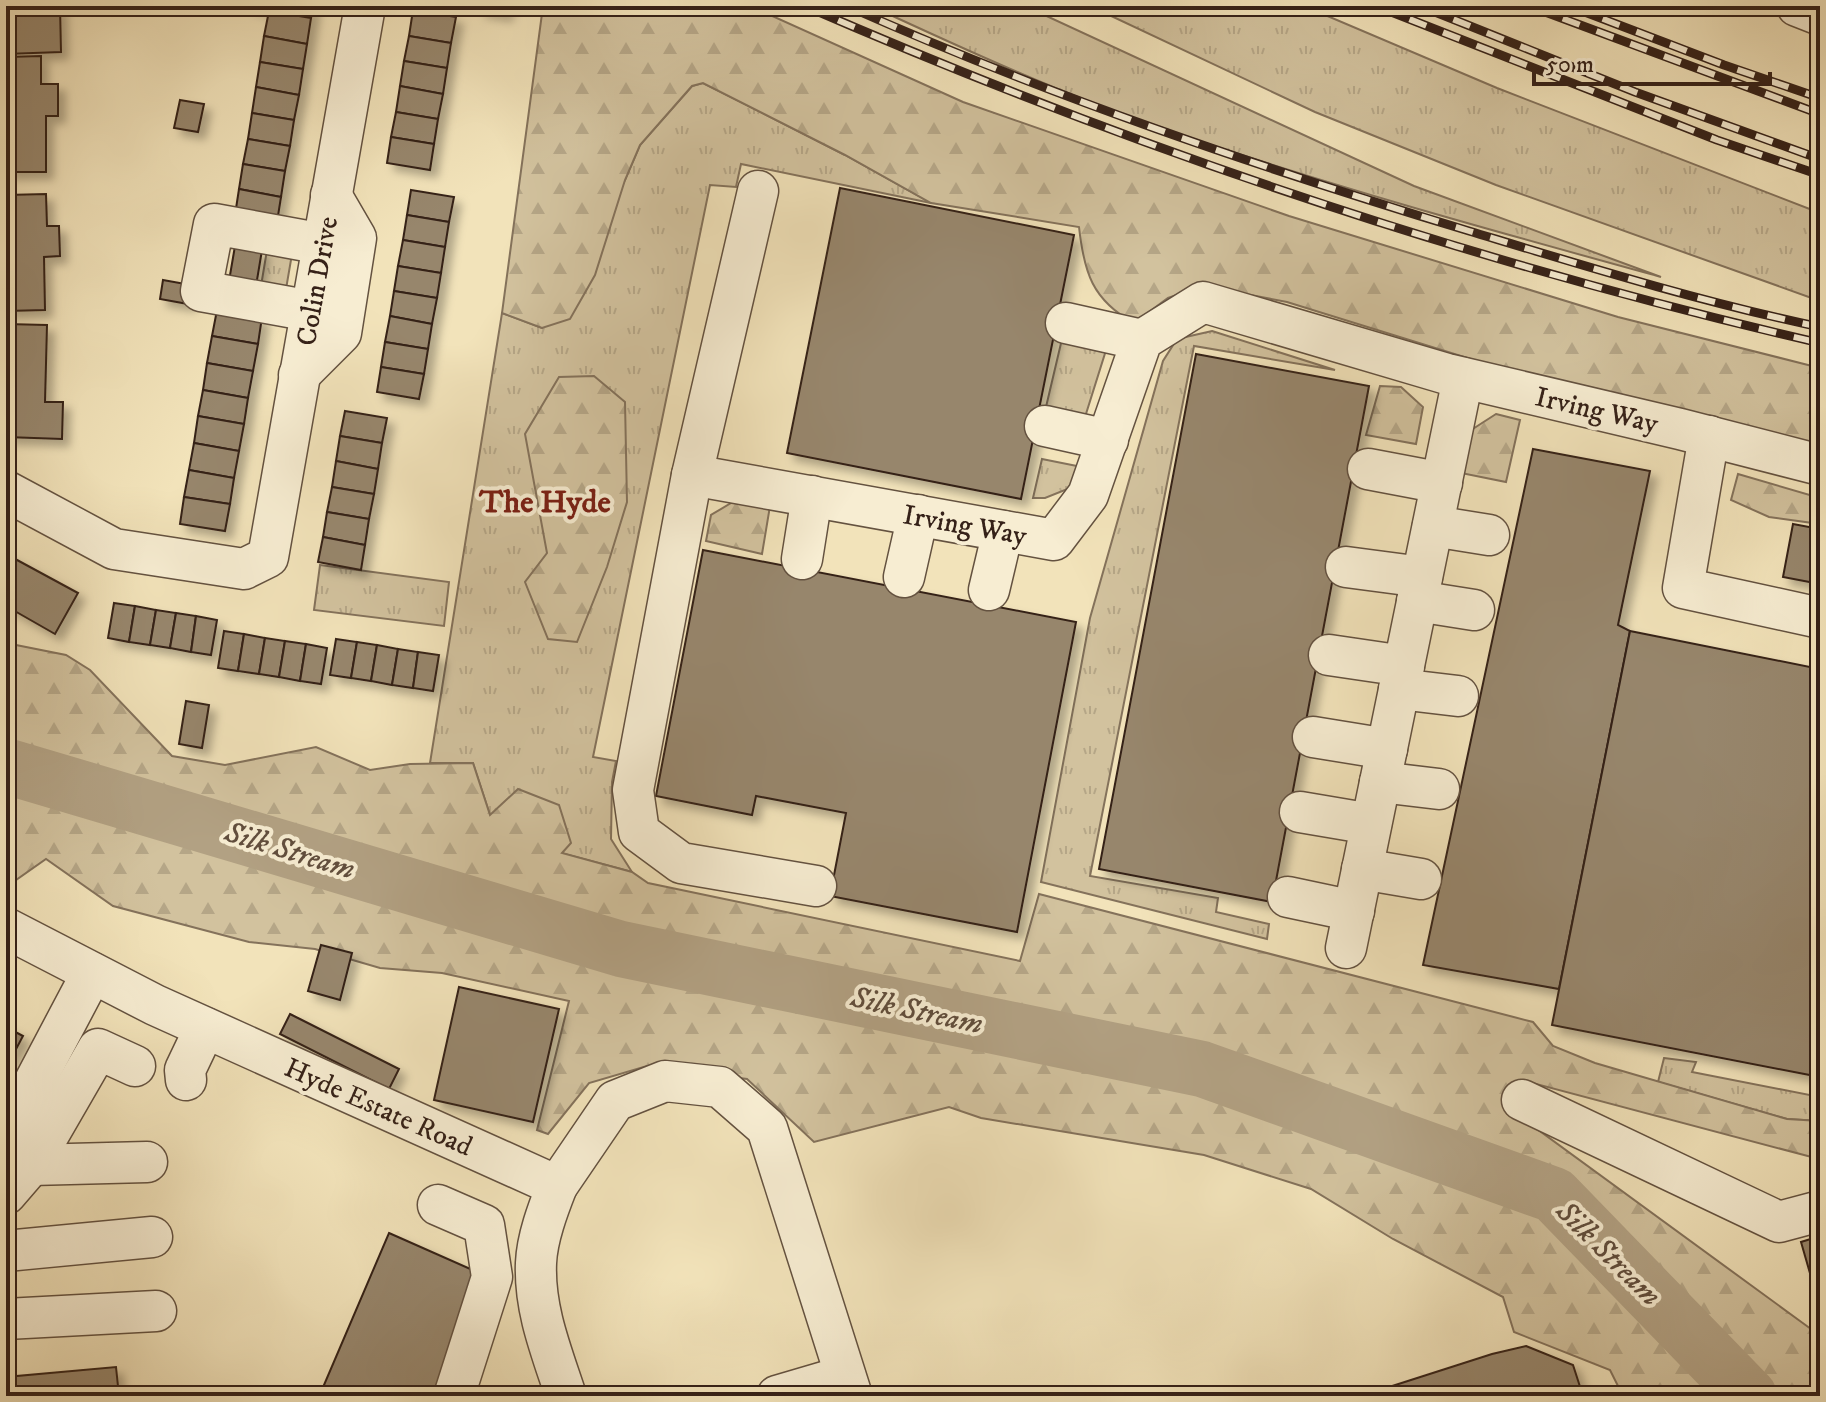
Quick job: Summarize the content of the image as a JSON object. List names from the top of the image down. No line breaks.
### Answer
{"streets":{"street":["Colin Drive","Irving Way","Hyde Estate Road"]},"districts":["The Hyde"],"water":["Silk Stream"],"scale_bar":"50 m"}
